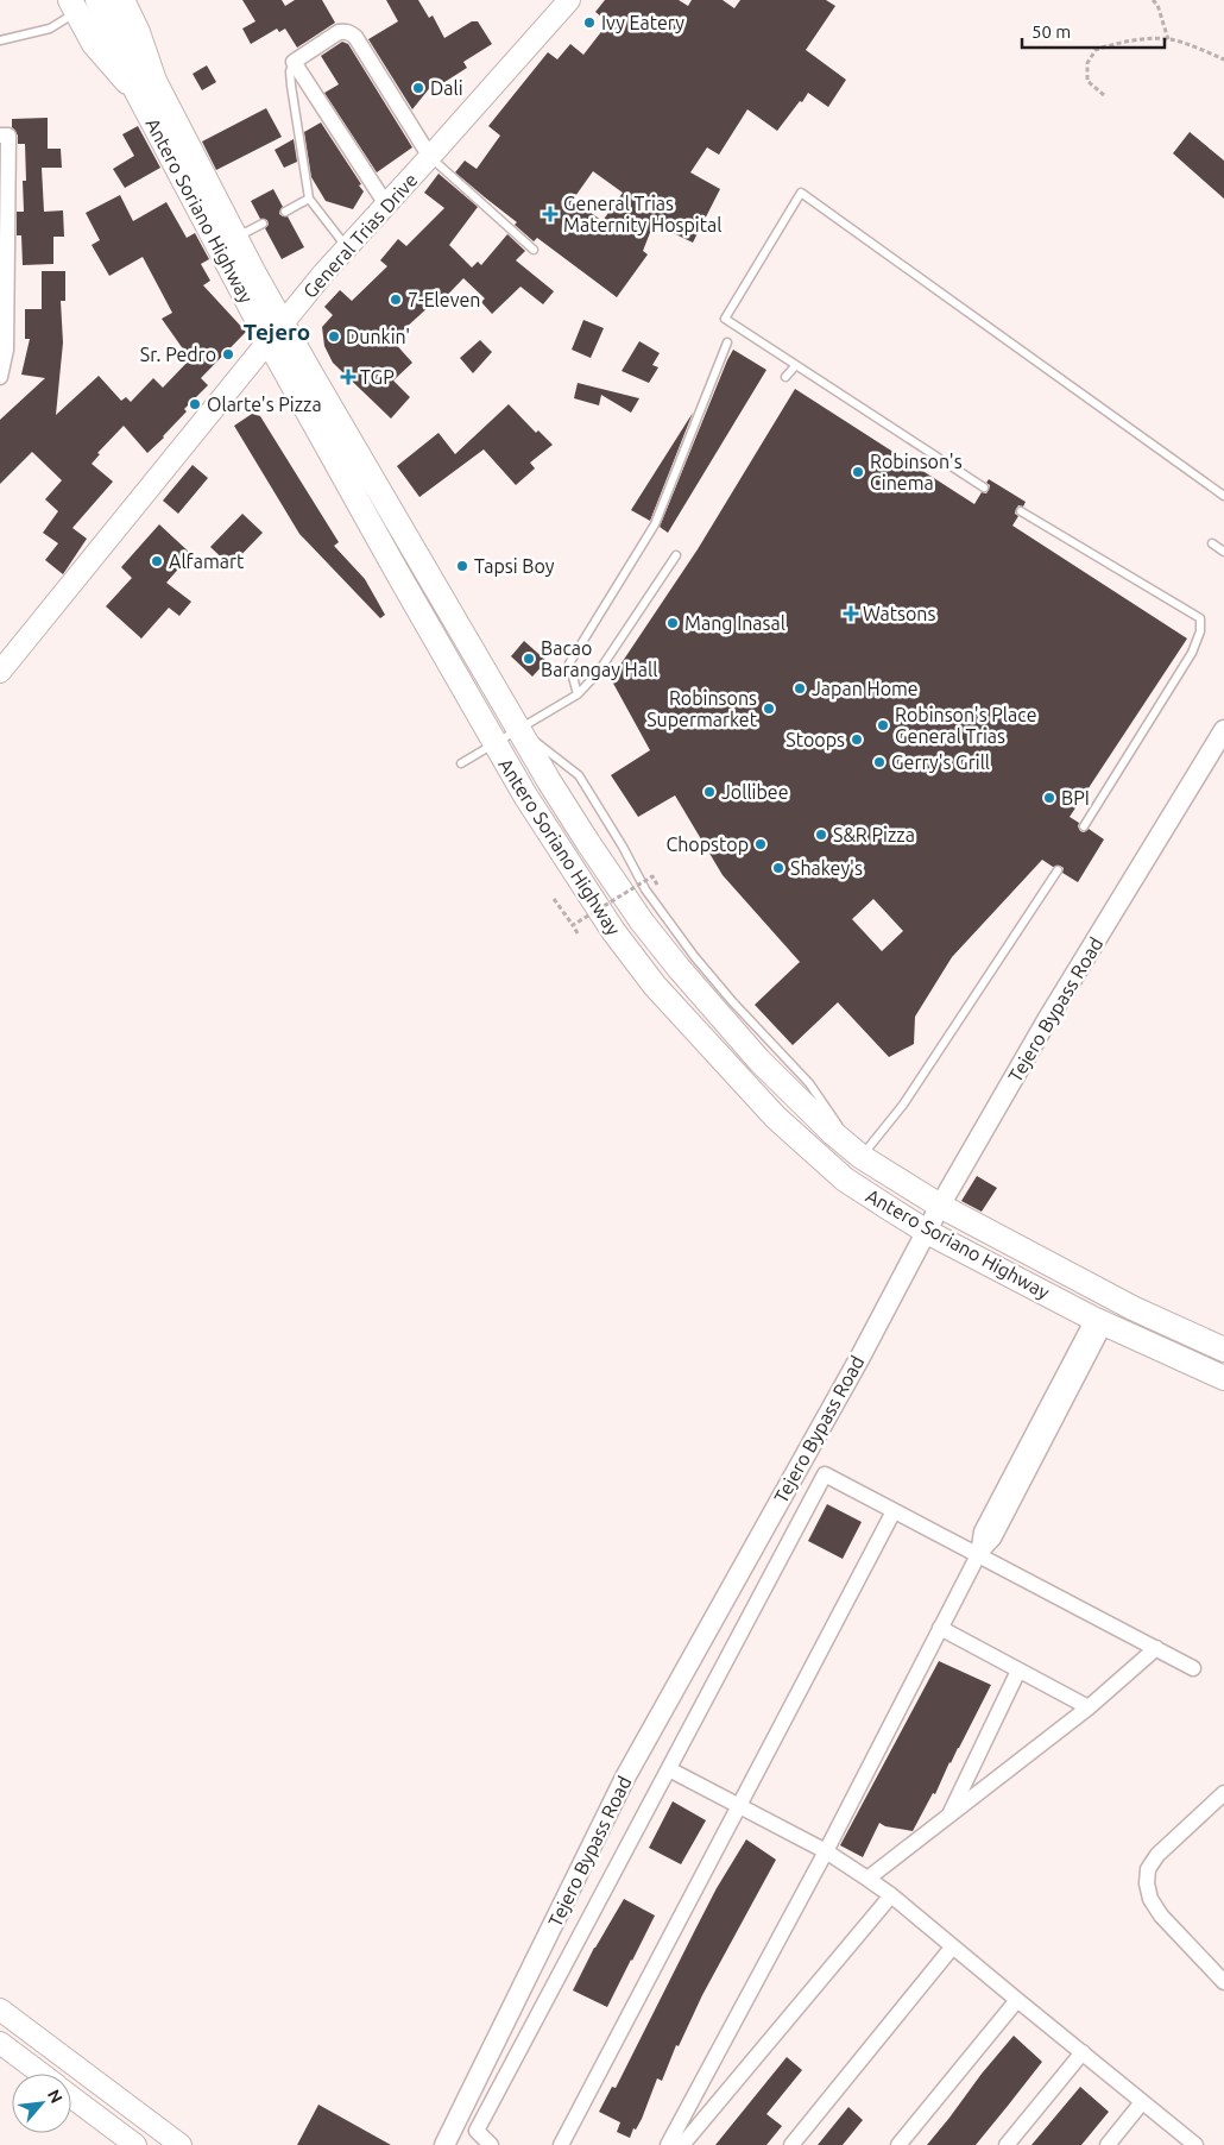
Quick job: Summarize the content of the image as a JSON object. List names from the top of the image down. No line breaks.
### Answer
{"streets":{"main road":["Antero Soriano Highway","General Trias Drive"],"street":["Tejero Bypass Road"]},"crossings":[["Antero Soriano Highway","General Trias Drive"],["Antero Soriano Highway","Tejero Bypass Road"]],"districts":["Tejero"],"places":{"other":["Ivy Eatery","Dali","7-Eleven","Dunkin'","Sr. Pedro","Olarte's Pizza","Robinson's Cinema","Alfamart","Tapsi Boy","Mang Inasal","Bacao Barangay Hall","Japan Home","Robinsons Supermarket","Robinson's Place General Trias","Stoops","Gerry's Grill","Jollibee","BPI","S&R Pizza","Chopstop","Shakey's"],"health":["General Trias Maternity Hospital","TGP","Watsons"]},"scale_bar":"50 m","north":"top right"}
